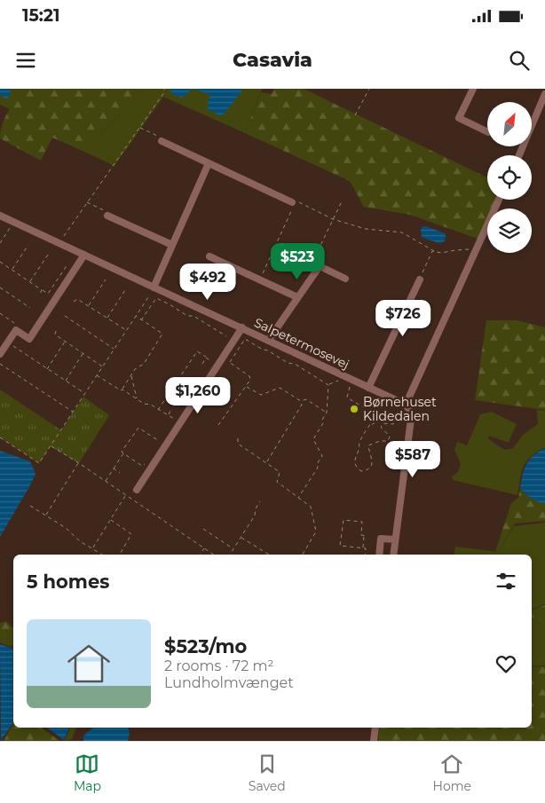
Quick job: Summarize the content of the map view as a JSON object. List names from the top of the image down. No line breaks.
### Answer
{"streets":{"street":["Salpetermosevej"]},"places":["Børnehuset Kildedalen"],"north":"top right","page":{"status":"15:21","header":"Casavia","price":["$523","$492","$726","$1,260","$587"],"heading":"5 homes","list":[{"name":"$523/mo","note":"2 rooms · 72 m² · Lundholmvænget"}],"tabs":["Map","Saved","Home"]}}
